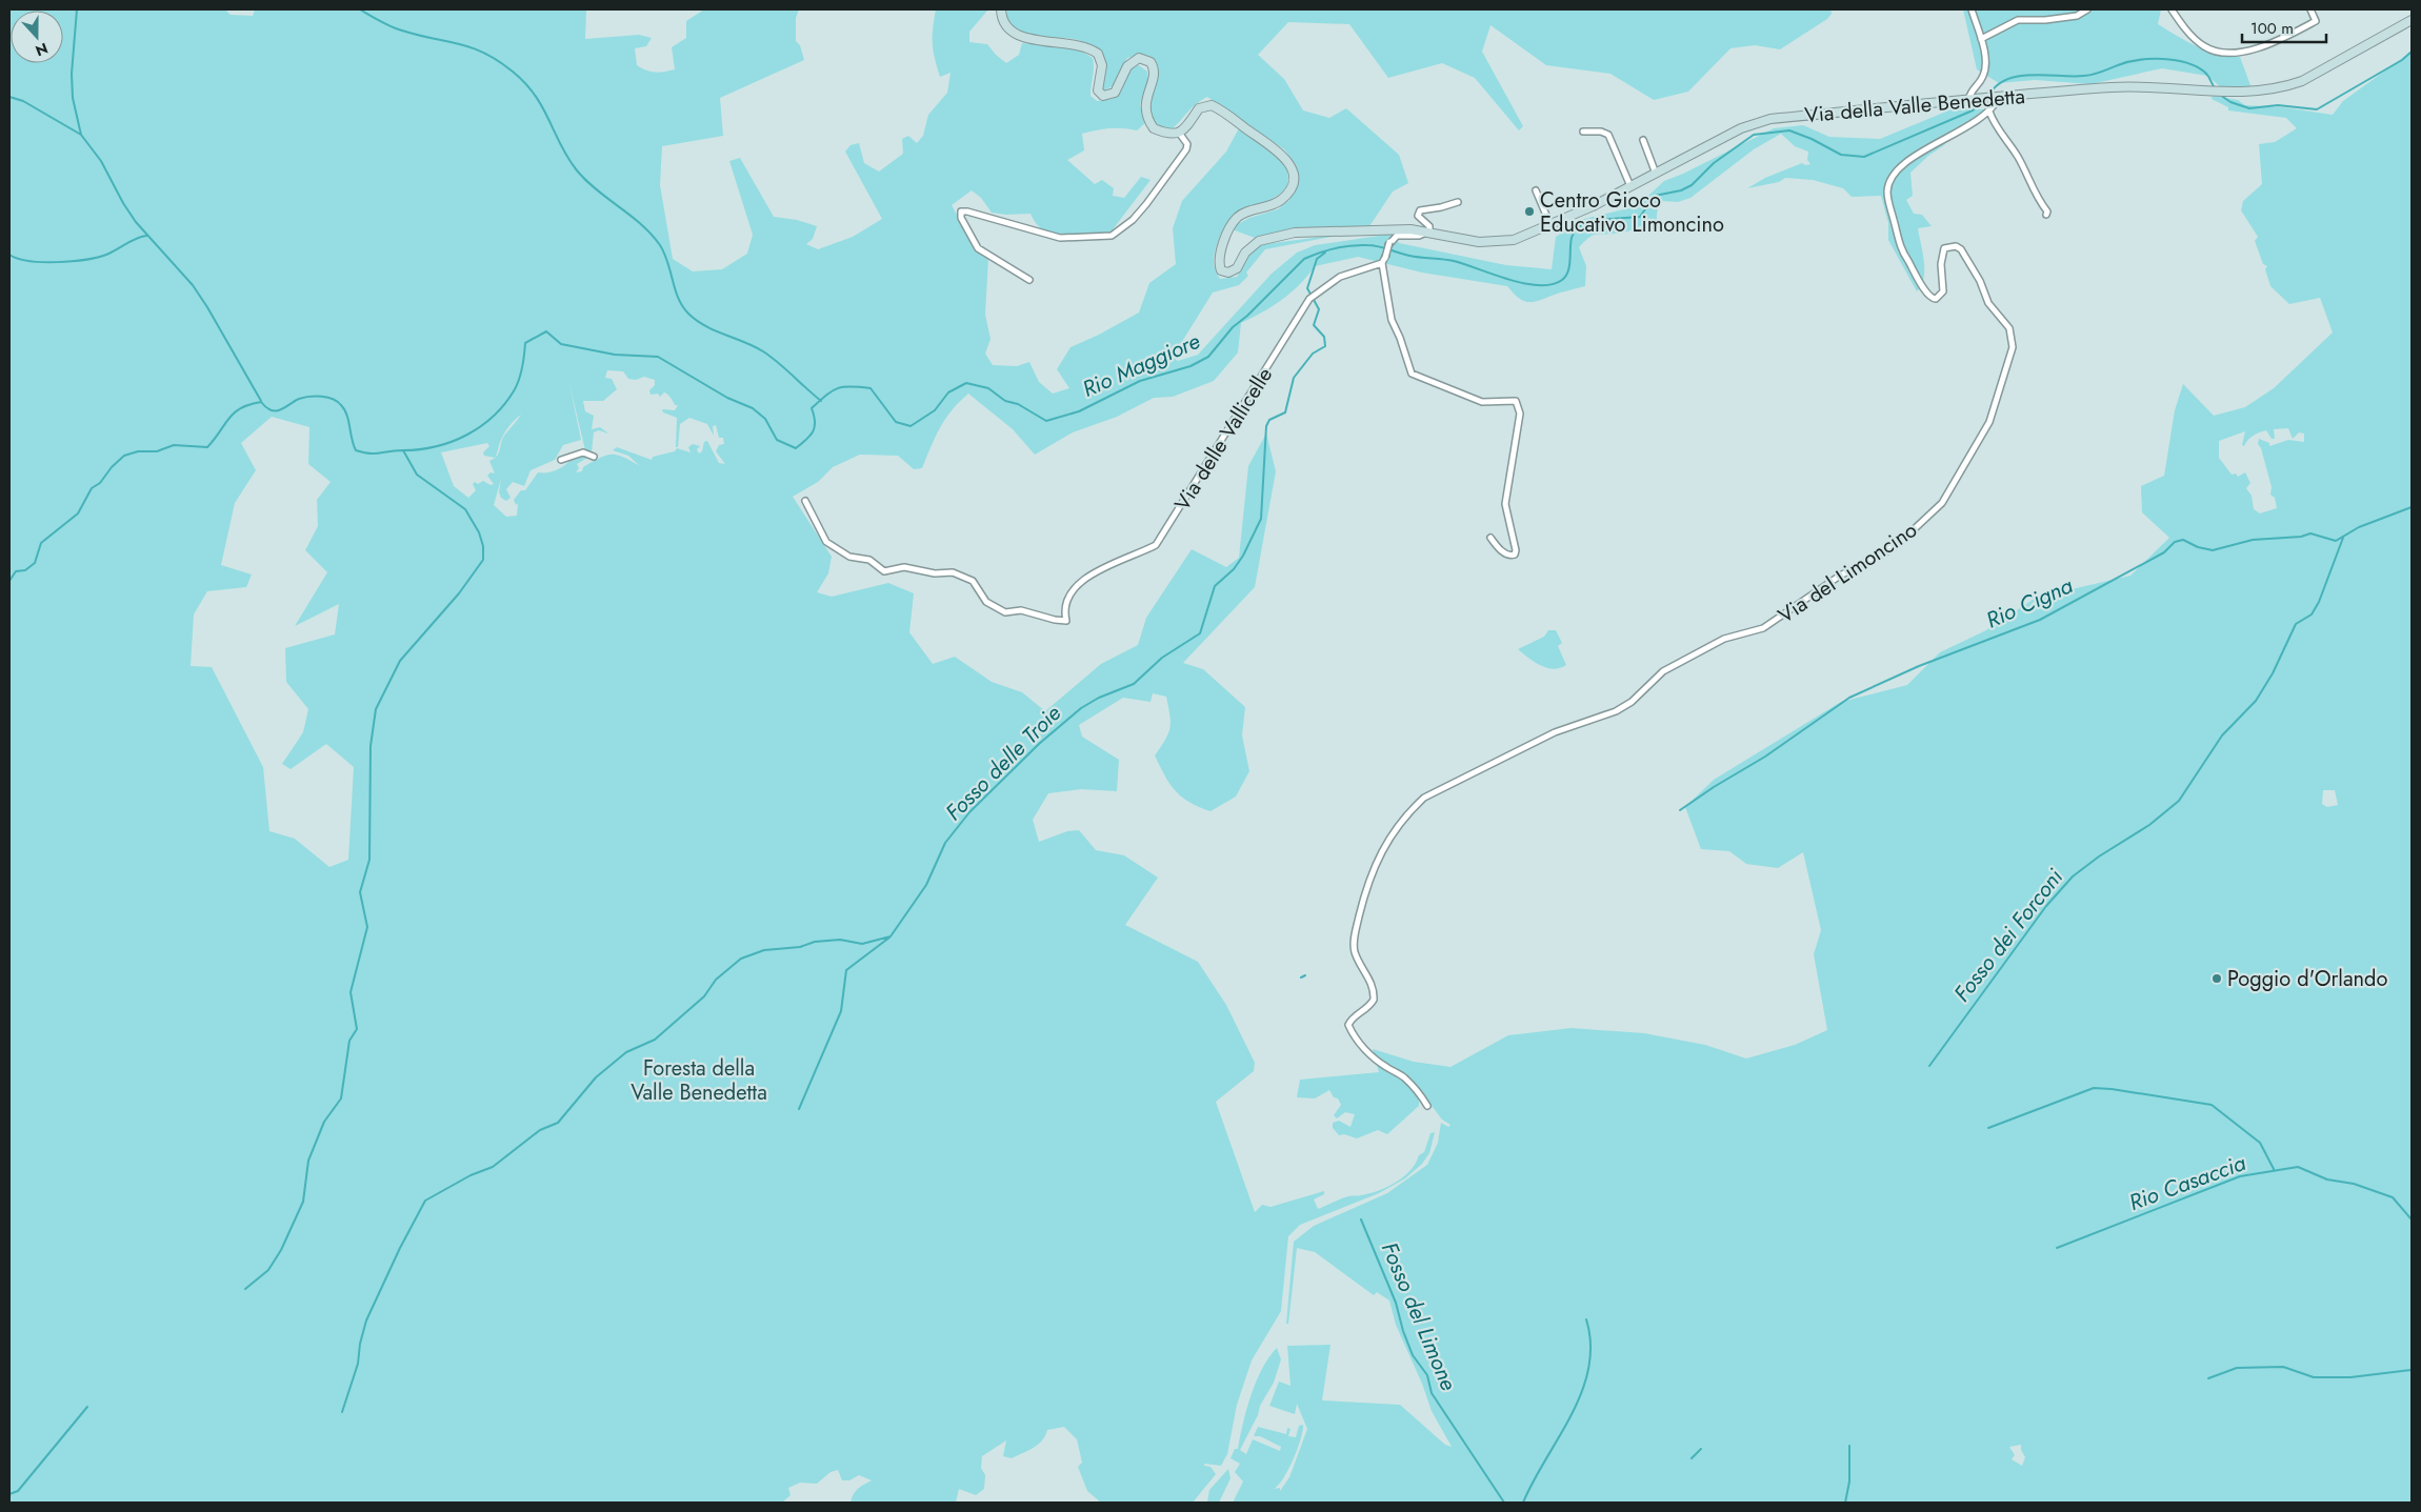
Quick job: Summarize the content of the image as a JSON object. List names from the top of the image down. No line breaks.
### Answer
{"streets":{"main road":["Via della Valle Benedetta"],"street":["Via delle Vallicelle","Via del Limoncino"]},"crossings":[["Via della Valle Benedetta","Via del Limoncino"]],"water":["Rio Maggiore","Rio Cigna","Fosso delle Troie","Fosso dei Forconi","Rio Casaccia","Fosso del Limone"],"parks":["Foresta della Valle Benedetta"],"places":["Centro Gioco Educativo Limoncino","Poggio d'Orlando"],"scale_bar":"100 m","north":"bottom"}
